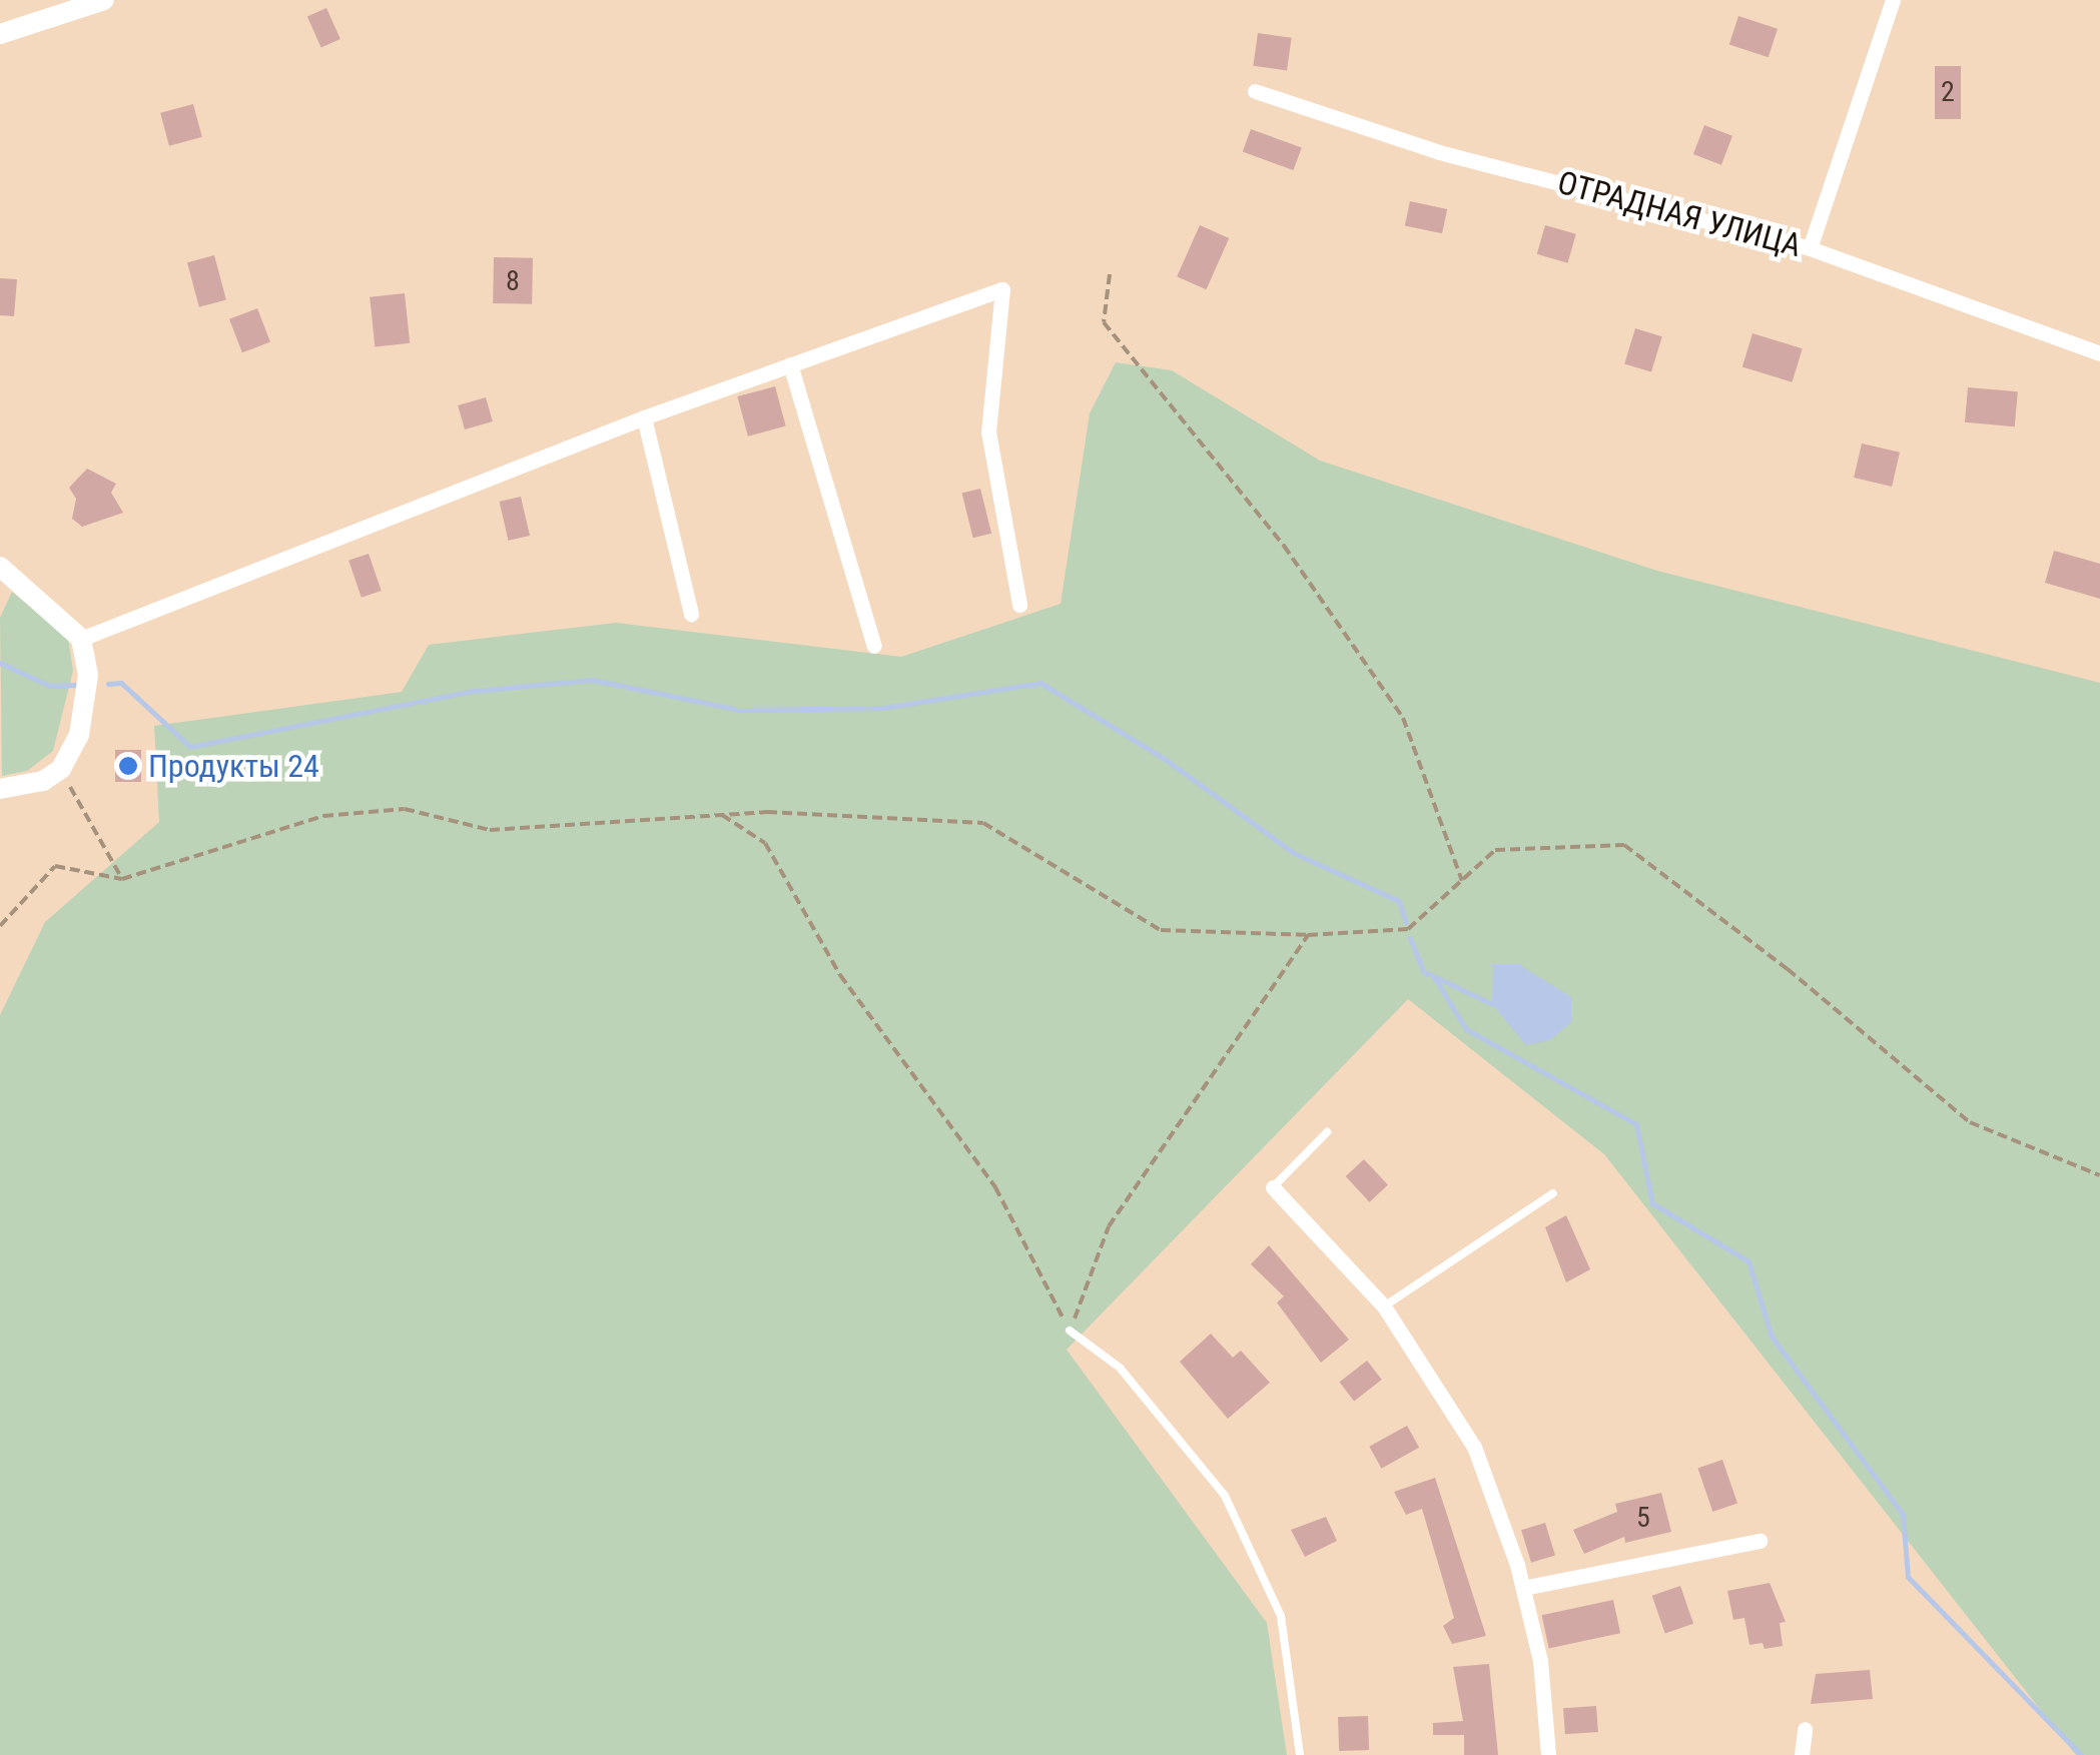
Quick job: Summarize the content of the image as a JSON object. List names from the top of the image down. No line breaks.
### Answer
{"streets":{"street":["ОТРАДНАЯ УЛИЦА"]},"places":["Продукты 24"],"house_numbers":["2","8","5"]}
